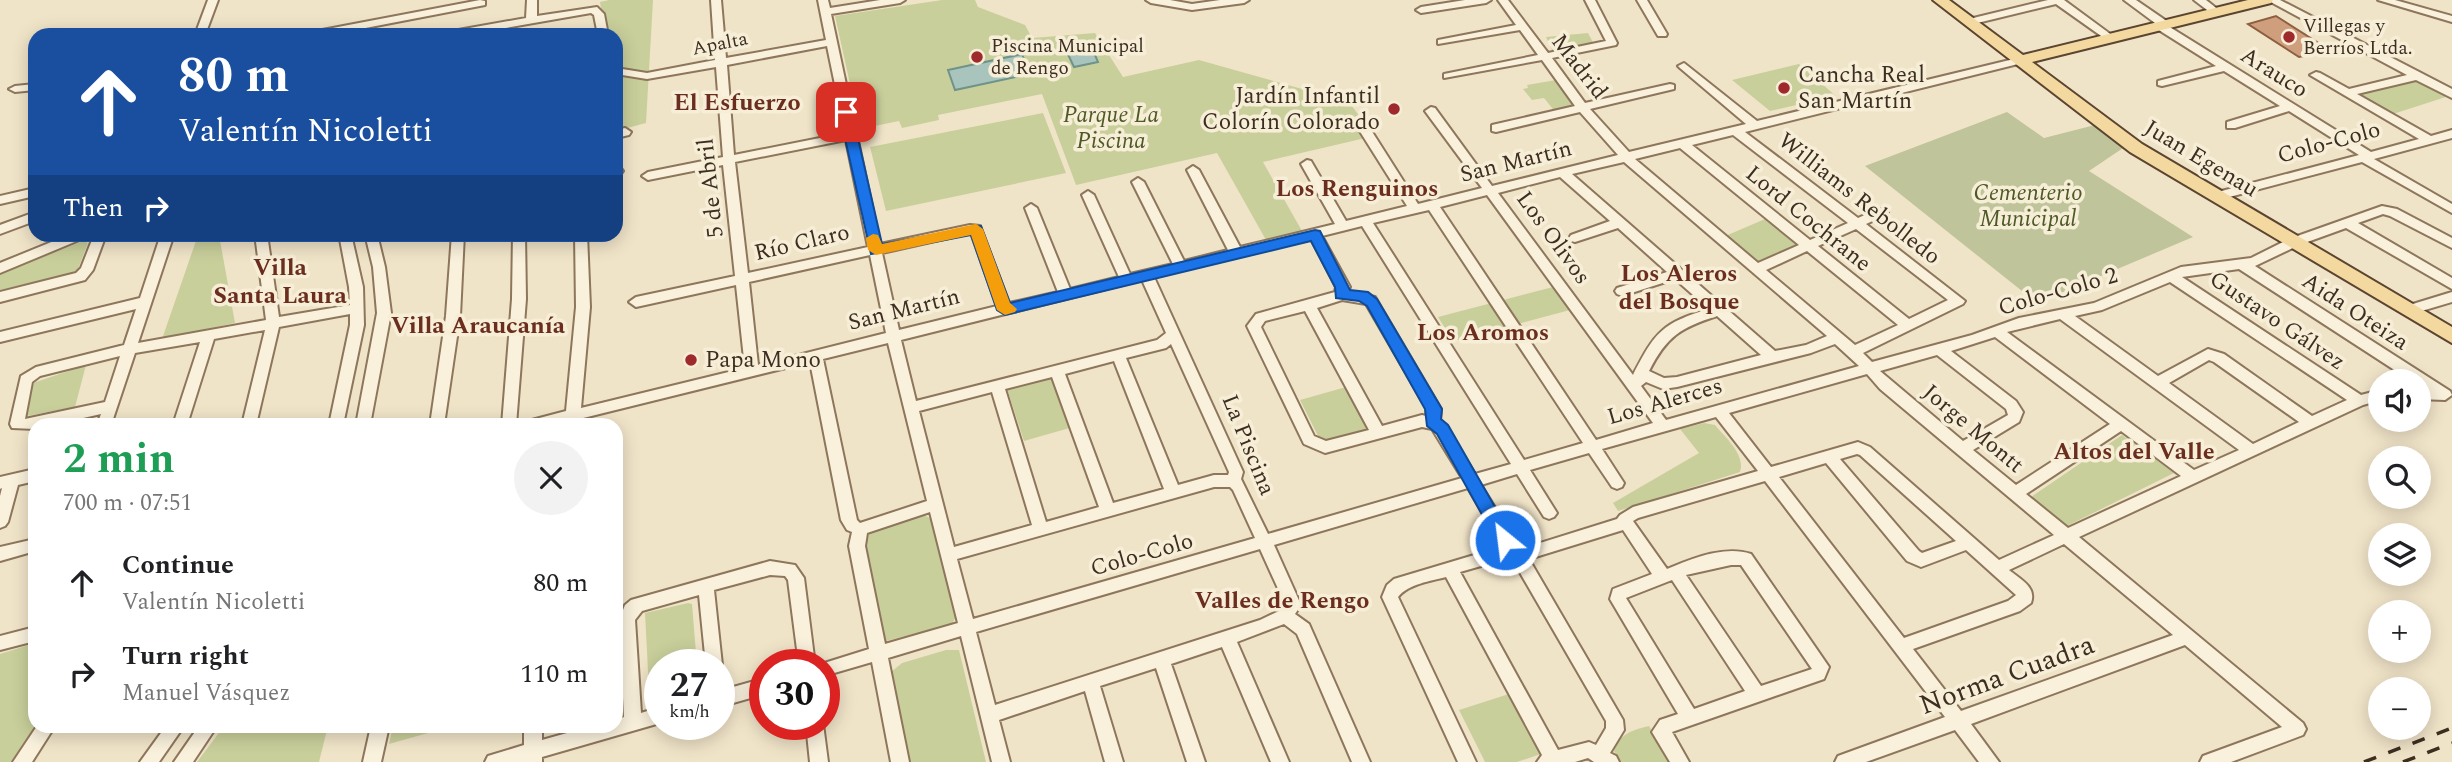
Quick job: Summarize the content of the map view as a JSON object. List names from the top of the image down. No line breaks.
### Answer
{"streets":{"main road":["Juan Egenau","San Martín"],"street":["Apalta","Madrid","Arauco","Colo-Colo","5 de Abril","Williams Rebolledo","Lord Cochrane","Los Olivos","Río Claro","Colo-Colo 2","Aida Oteiza","Gustavo Gálvez","Los Alerces","Jorge Montt","La Piscina","Norma Cuadra"]},"crossings":[["Apalta","5 de Abril"],["Madrid","San Martín"],["Madrid","Jorge Montt"],["Arauco","Colo-Colo"],["Arauco","San Martín"],["Colo-Colo","Juan Egenau"],["Colo-Colo","Los Alerces"],["Colo-Colo","La Piscina"],["Juan Egenau","San Martín"],["Juan Egenau","Colo-Colo 2"],["San Martín","5 de Abril"],["San Martín","Williams Rebolledo"],["San Martín","Lord Cochrane"],["San Martín","Los Olivos"],["San Martín","Río Claro"],["San Martín","Jorge Montt"],["San Martín","La Piscina"],["5 de Abril","Río Claro"],["Williams Rebolledo","Lord Cochrane"],["Los Olivos","Los Alerces"],["Colo-Colo 2","Aida Oteiza"],["Colo-Colo 2","Gustavo Gálvez"],["Colo-Colo 2","Los Alerces"],["Colo-Colo 2","Jorge Montt"],["Los Alerces","Jorge Montt"],["Jorge Montt","Norma Cuadra"]],"districts":["El Esfuerzo","Los Renguinos","Villa Santa Laura","Los Aleros del Bosque","Villa Araucanía","Los Aromos","Altos del Valle","Valles de Rengo"],"parks":["Parque La Piscina","Cementerio Municipal"],"places":["Villegas y Berríos Ltda.","Piscina Municipal de Rengo","Cancha Real San Martín","Jardín Infantil Colorín Colorado","Papa Mono"],"page":{"turn":["80 m","Valentín Nicoletti"],"then":"Then","map_buttons":["+","−"],"heading":["2 min","700 m · 07:51"],"list":[{"name":"Continue","note":"Valentín Nicoletti","value":"80 m"},{"name":"Turn right","note":"Manuel Vásquez","value":"110 m"}],"speed":"27 km/h","limit":"30"}}
